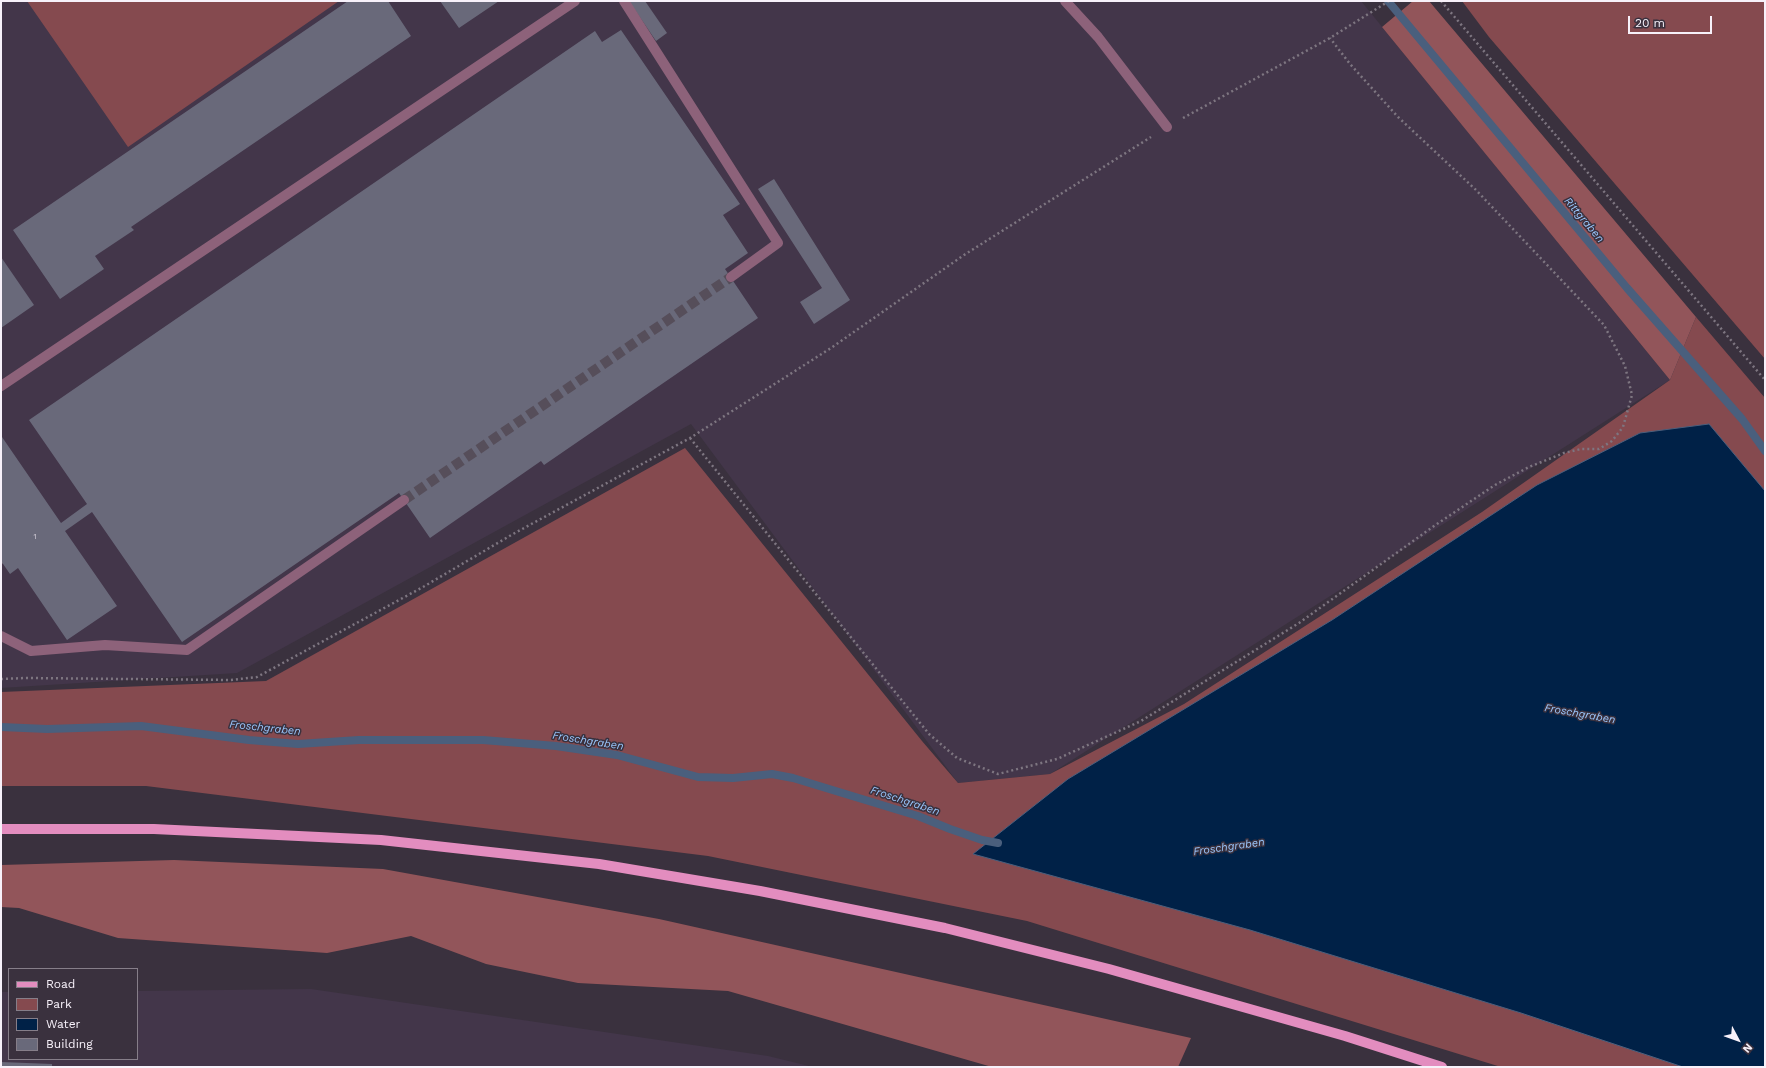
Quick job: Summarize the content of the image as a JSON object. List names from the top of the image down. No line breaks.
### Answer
{"water":["Rittgraben","Froschgraben"],"house_numbers":["1"],"legend":["Road","Park","Water","Building"],"scale_bar":"20 m","north":"bottom right"}
